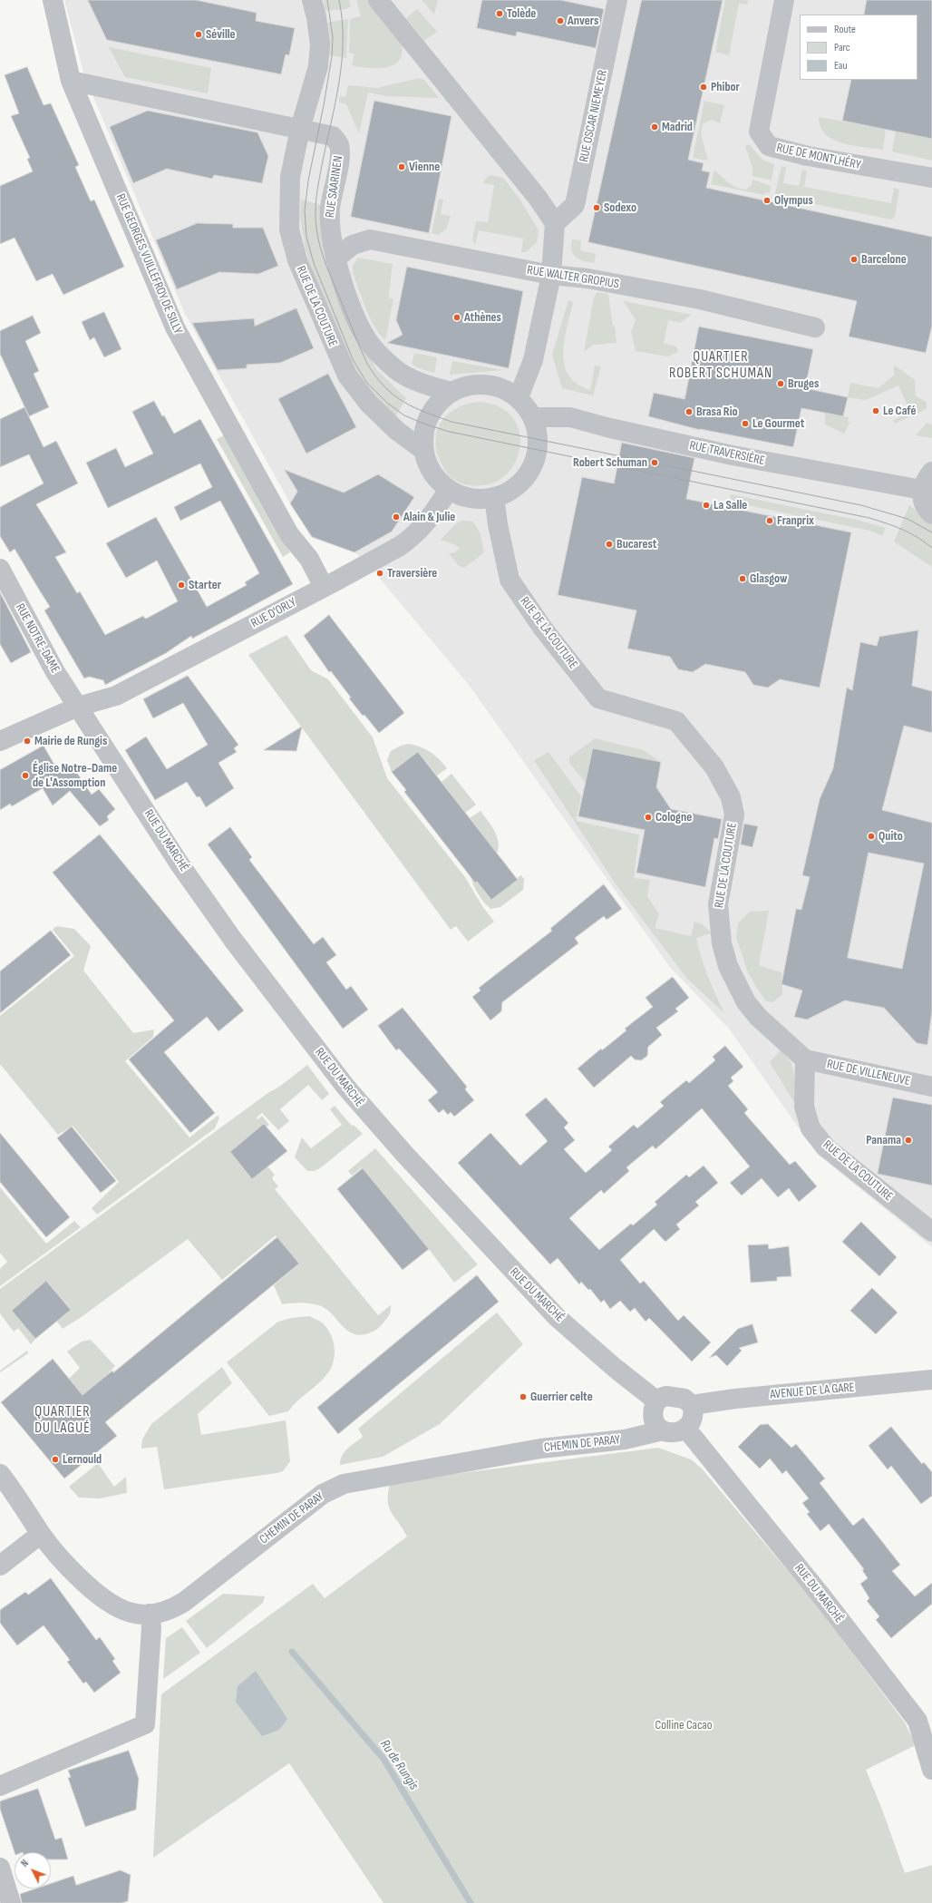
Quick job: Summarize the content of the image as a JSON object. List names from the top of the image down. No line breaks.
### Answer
{"streets":{"street":["RUE OSCAR NIEMEYER","RUE DE MONTLHÉRY","RUE SAARINEN","RUE GEORGES VUILLEFROY DE SILLY","RUE WALTER GROPIUS","RUE DE LA COUTURE","RUE TRAVERSIÈRE","RUE D'ORLY","RUE NOTRE-DAME","RUE DU MARCHÉ","RUE DE VILLENEUVE","AVENUE DE LA GARE","CHEMIN DE PARAY"]},"crossings":[["RUE SAARINEN","RUE GEORGES VUILLEFROY DE SILLY"],["RUE SAARINEN","RUE WALTER GROPIUS"],["RUE SAARINEN","RUE DE LA COUTURE"],["RUE SAARINEN","RUE TRAVERSIÈRE"],["RUE SAARINEN","RUE D'ORLY"],["RUE GEORGES VUILLEFROY DE SILLY","RUE D'ORLY"],["RUE DE LA COUTURE","RUE TRAVERSIÈRE"],["RUE DE LA COUTURE","RUE D'ORLY"],["RUE DE LA COUTURE","RUE DE VILLENEUVE"],["RUE TRAVERSIÈRE","RUE D'ORLY"],["RUE D'ORLY","RUE NOTRE-DAME"],["RUE D'ORLY","RUE DU MARCHÉ"],["RUE NOTRE-DAME","RUE DU MARCHÉ"],["RUE DU MARCHÉ","AVENUE DE LA GARE"],["RUE DU MARCHÉ","CHEMIN DE PARAY"],["AVENUE DE LA GARE","CHEMIN DE PARAY"]],"districts":["QUARTIER ROBERT SCHUMAN","QUARTIER DU LAGUÉ"],"water":["Ru de Rungis"],"parks":["Colline Cacao"],"places":["Tolède","Anvers","Séville","Phibor","Madrid","Vienne","Olympus","Sodexo","Barcelone","Athènes","Bruges","Le Café","Brasa Rio","Le Gourmet","Robert Schuman","La Salle","Alain & Julie","Franprix","Bucarest","Traversière","Glasgow","Starter","Mairie de Rungis","Église Notre-Dame de L'Assomption","Cologne","Quito","Panama","Guerrier celte","Lernould"],"legend":["Route","Parc","Eau"],"north":"top left"}
